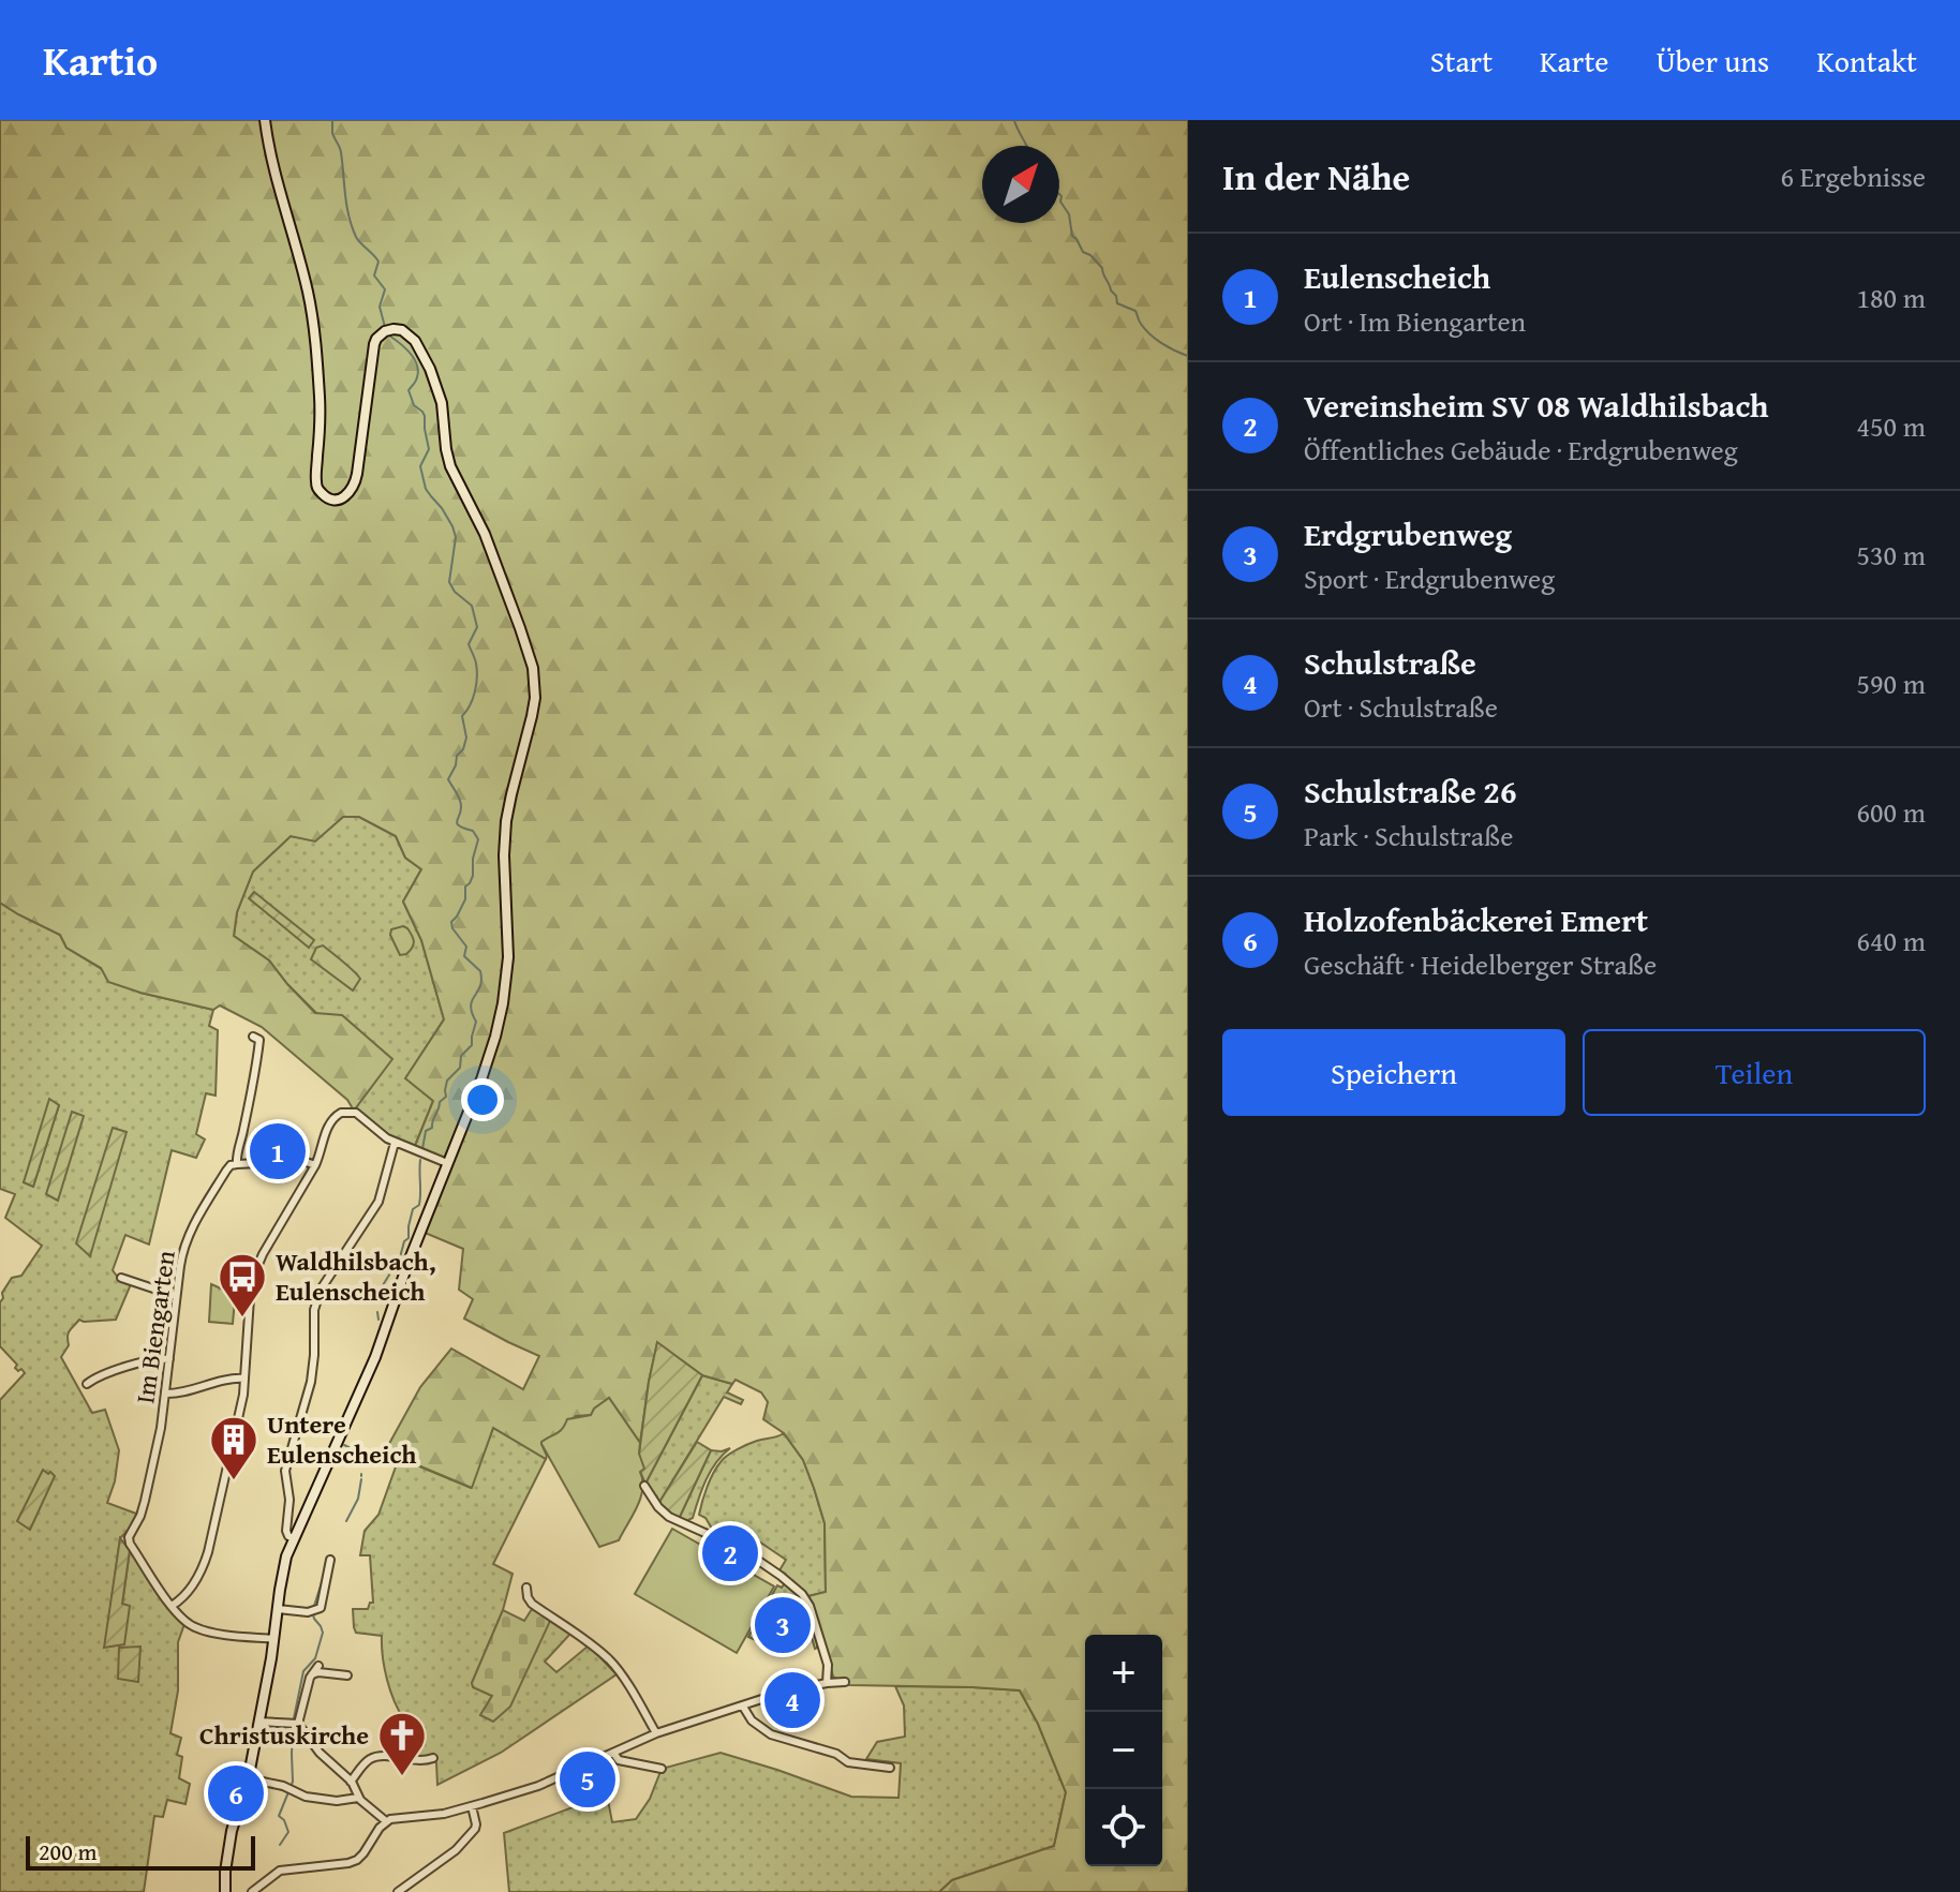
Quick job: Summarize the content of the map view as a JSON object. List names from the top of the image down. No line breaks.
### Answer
{"streets":{"street":["Im Biengarten"]},"places":{"bus stop":["Waldhilsbach, Eulenscheich"],"building":["Untere Eulenscheich"],"church":["Christuskirche"]},"scale_bar":"200 m","north":"top right","page":{"header":"Kartio","nav":["Start","Karte","Über uns","Kontakt"],"heading":["In der Nähe","6 Ergebnisse"],"list":[{"mark":"1","name":"Eulenscheich","note":"Ort · Im Biengarten","value":"180 m"},{"mark":"2","name":"Vereinsheim SV 08 Waldhilsbach","note":"Öffentliches Gebäude · Erdgrubenweg","value":"450 m"},{"mark":"3","name":"Erdgrubenweg","note":"Sport · Erdgrubenweg","value":"530 m"},{"mark":"4","name":"Schulstraße","note":"Ort · Schulstraße","value":"590 m"},{"mark":"5","name":"Schulstraße 26","note":"Park · Schulstraße","value":"600 m"},{"mark":"6","name":"Holzofenbäckerei Emert","note":"Geschäft · Heidelberger Straße","value":"640 m"}],"buttons":["Speichern","Teilen"],"pins":["1","2","3","4","5","6"],"map_buttons":["+","−"],"scale":"200 m"}}
